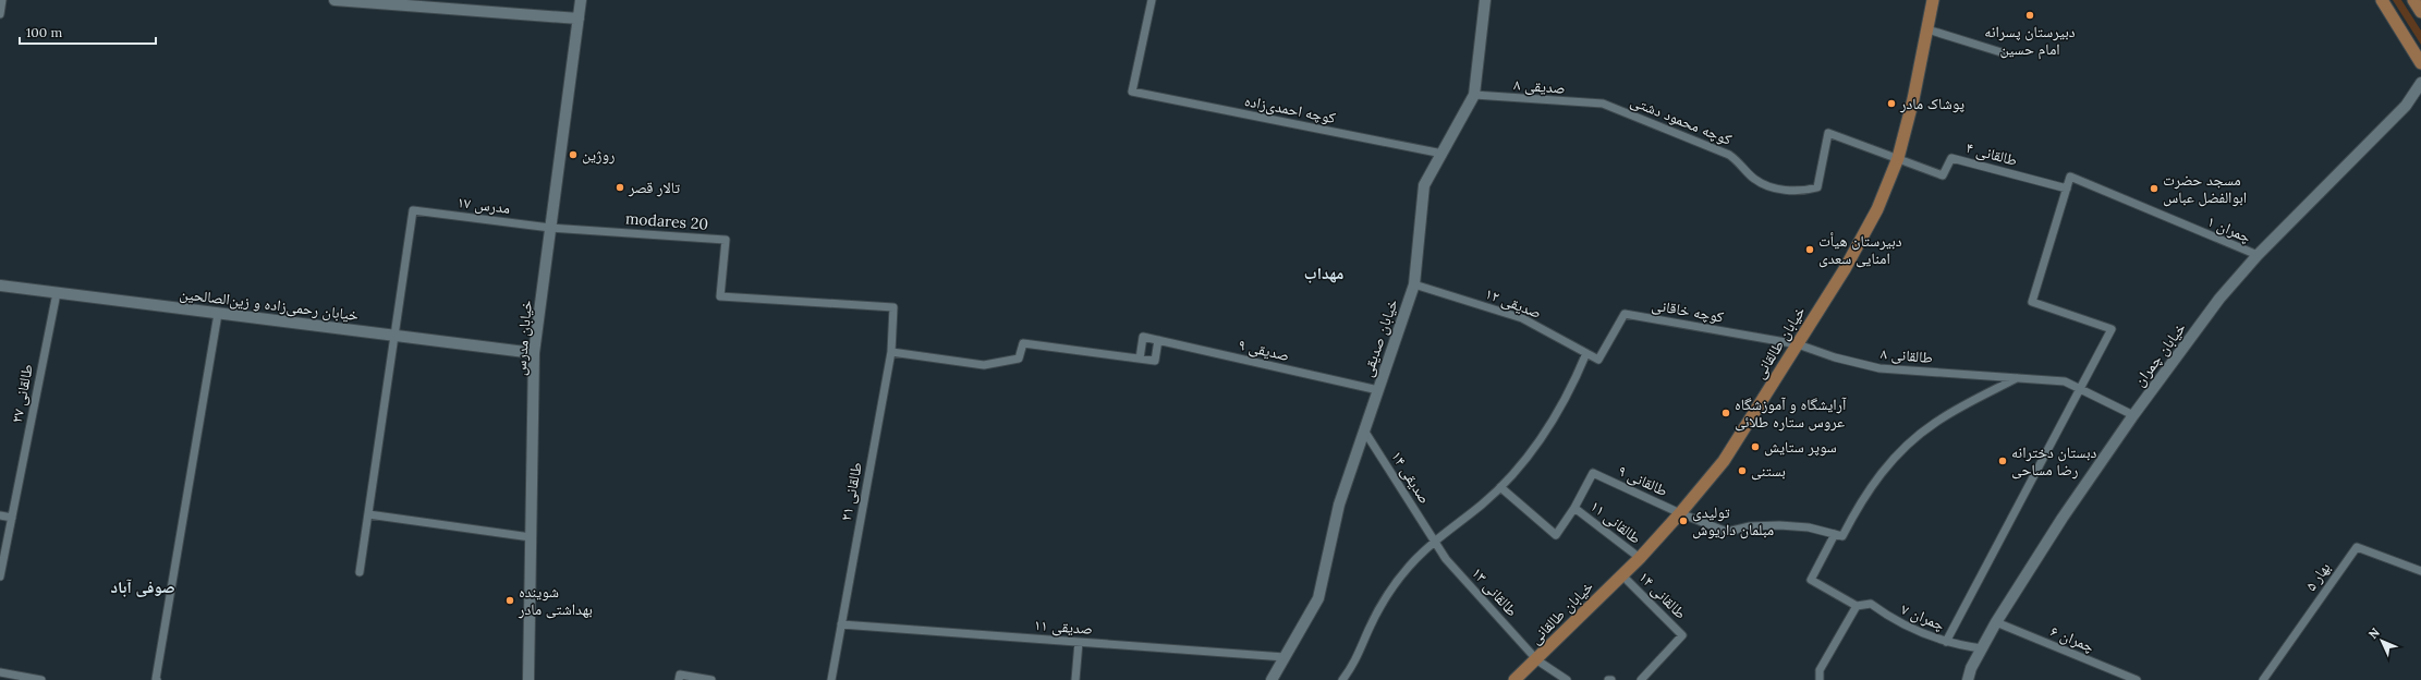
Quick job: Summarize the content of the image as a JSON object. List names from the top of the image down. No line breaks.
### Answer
{"streets":{"main road":["خیابان طالقانی"],"street":["صدیقی ۸","کوچه احمدی‌زاده","کوچه محمود دشتی","طالقانی ۴","مدرس ۱۷","modares 20","چمران ۱","صدیقی ۱۲","خیابان رحمی‌زاده و زین‌الصالحین","کوچه خاقانی","خیابان مدرس","خیابان صدیقی","صدیقی ۹","خیابان چمران","طالقانی ۸","طالقانی ۲۷","صدیقی ۱۴","طالقانی ۹","طالقانی ۲۱","طالقانی ۱۱","بهار ۵","طالقانی ۱۳","طالقانی ۱۴","چمران ۷","صدیقی ۱۱","چمران ۶"]},"crossings":[["صدیقی ۸","کوچه محمود دشتی"],["صدیقی ۸","خیابان صدیقی"],["کوچه احمدی‌زاده","خیابان صدیقی"],["کوچه محمود دشتی","طالقانی ۴"],["کوچه محمود دشتی","خیابان طالقانی"],["طالقانی ۴","چمران ۱"],["طالقانی ۴","خیابان طالقانی"],["مدرس ۱۷","modares 20"],["مدرس ۱۷","خیابان رحمی‌زاده و زین‌الصالحین"],["مدرس ۱۷","خیابان مدرس"],["modares 20","خیابان مدرس"],["modares 20","طالقانی ۲۱"],["چمران ۱","خیابان چمران"],["صدیقی ۱۲","کوچه خاقانی"],["صدیقی ۱۲","خیابان صدیقی"],["خیابان رحمی‌زاده و زین‌الصالحین","خیابان مدرس"],["خیابان رحمی‌زاده و زین‌الصالحین","طالقانی ۲۷"],["کوچه خاقانی","خیابان طالقانی"],["کوچه خاقانی","طالقانی ۸"],["خیابان صدیقی","صدیقی ۹"],["خیابان صدیقی","صدیقی ۱۴"],["خیابان صدیقی","صدیقی ۱۱"],["خیابان طالقانی","طالقانی ۸"],["خیابان طالقانی","طالقانی ۹"],["خیابان طالقانی","طالقانی ۱۱"],["خیابان طالقانی","طالقانی ۱۳"],["خیابان طالقانی","طالقانی ۱۴"],["خیابان چمران","طالقانی ۸"],["خیابان چمران","چمران ۷"],["خیابان چمران","چمران ۶"],["صدیقی ۱۴","طالقانی ۱۳"],["طالقانی ۹","طالقانی ۱۱"],["طالقانی ۲۱","صدیقی ۱۱"]],"districts":["مهداب","صوفی آباد"],"places":["دبیرستان پسرانه امام حسین","پوشاک مادر","روژین","تالار قصر","مسجد حضرت ابوالفضل عباس","دبیرستان هیأت امنایی سعدی","آرایشگاه و آموزشگاه عروس ستاره طلائی","سوپر ستایش","دبستان دخترانه رضا مساحی","بستنی","تولیدی مبلمان داریوش","شوینده بهداشتی مادر"],"scale_bar":"100 m","north":"top left"}
